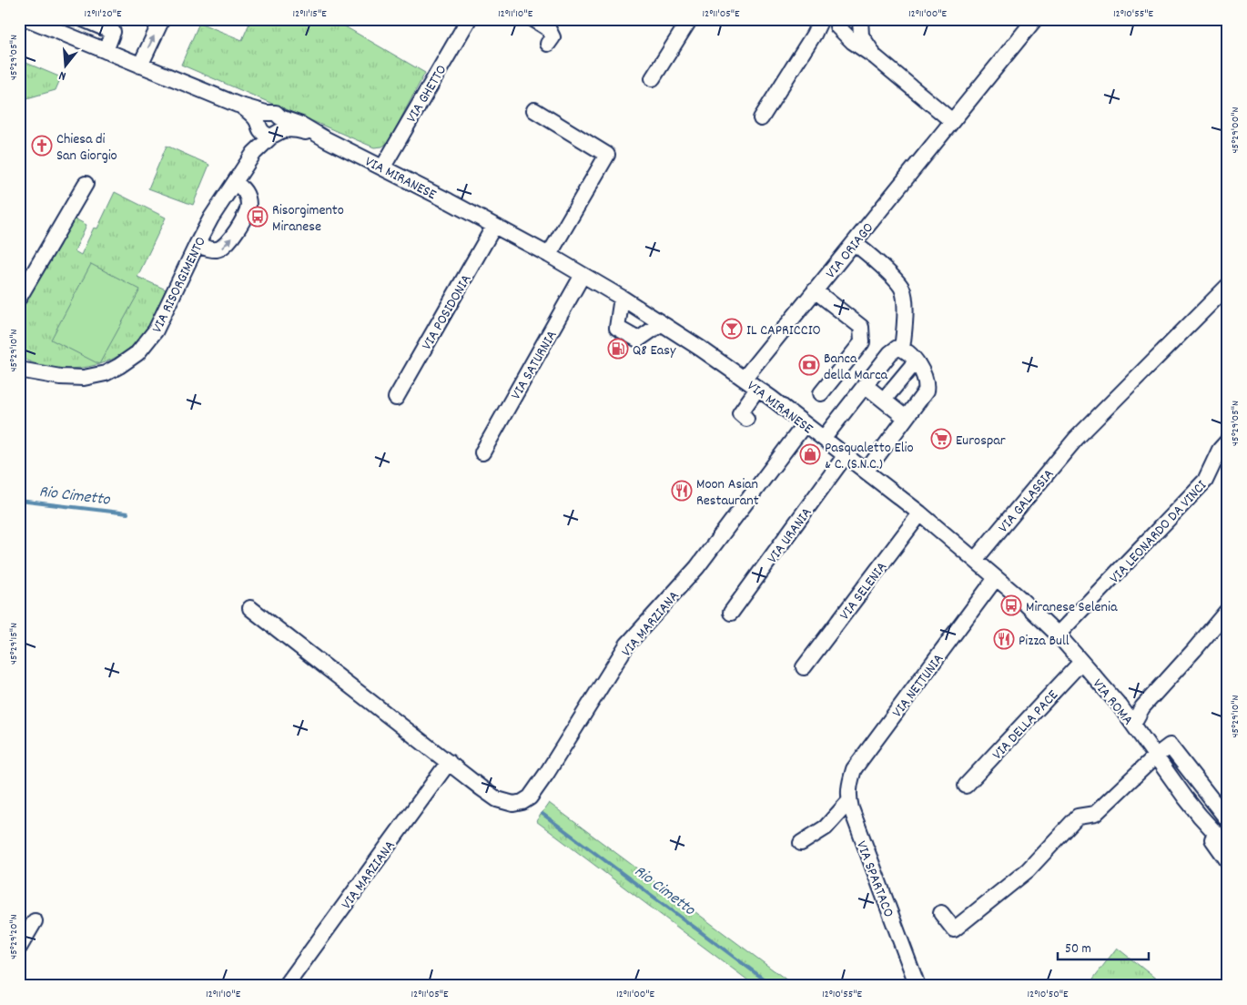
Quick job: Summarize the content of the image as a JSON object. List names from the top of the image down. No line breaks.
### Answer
{"streets":{"street":["VIA GHETTO","VIA MIRANESE","VIA ORIAGO","VIA RISORGIMENTO","VIA POSIDONIA","VIA SATURNIA","VIA GALASSIA","VIA LEONARDO DA VINCI","VIA URANIA","VIA SELENIA","VIA MARZIANA","VIA NETTUNIA","VIA ROMA","VIA DELLA PACE","VIA SPARTACO"]},"crossings":[["VIA GHETTO","VIA MIRANESE"],["VIA MIRANESE","VIA ORIAGO"],["VIA MIRANESE","VIA RISORGIMENTO"],["VIA MIRANESE","VIA POSIDONIA"],["VIA MIRANESE","VIA SATURNIA"],["VIA MIRANESE","VIA GALASSIA"],["VIA MIRANESE","VIA URANIA"],["VIA MIRANESE","VIA SELENIA"],["VIA MIRANESE","VIA MARZIANA"],["VIA MIRANESE","VIA NETTUNIA"],["VIA MIRANESE","VIA ROMA"],["VIA LEONARDO DA VINCI","VIA ROMA"],["VIA NETTUNIA","VIA SPARTACO"],["VIA ROMA","VIA DELLA PACE"]],"water":["Rio Cimetto"],"places":{"church":["Chiesa di San Giorgio"],"bus stop":["Risorgimento Miranese","Miranese Selenia"],"bar":["IL CAPRICCIO"],"fuel station":["Q8 Easy"],"bank":["Banca della Marca"],"supermarket":["Eurospar"],"shop":["Pasqualetto Elio & C. (S.N.C.)"],"restaurant":["Moon Asian Restaurant","Pizza Bull"]},"scale_bar":"50 m","north":"bottom","coordinates":["12°11'20\"E","12°11'15\"E","12°11'10\"E","12°11'05\"E","12°11'00\"E","12°10'55\"E","45°29'05\"N","45°29'00\"N","45°29'10\"N","45°29'15\"N","45°29'20\"N","12°10'50\"E"]}
